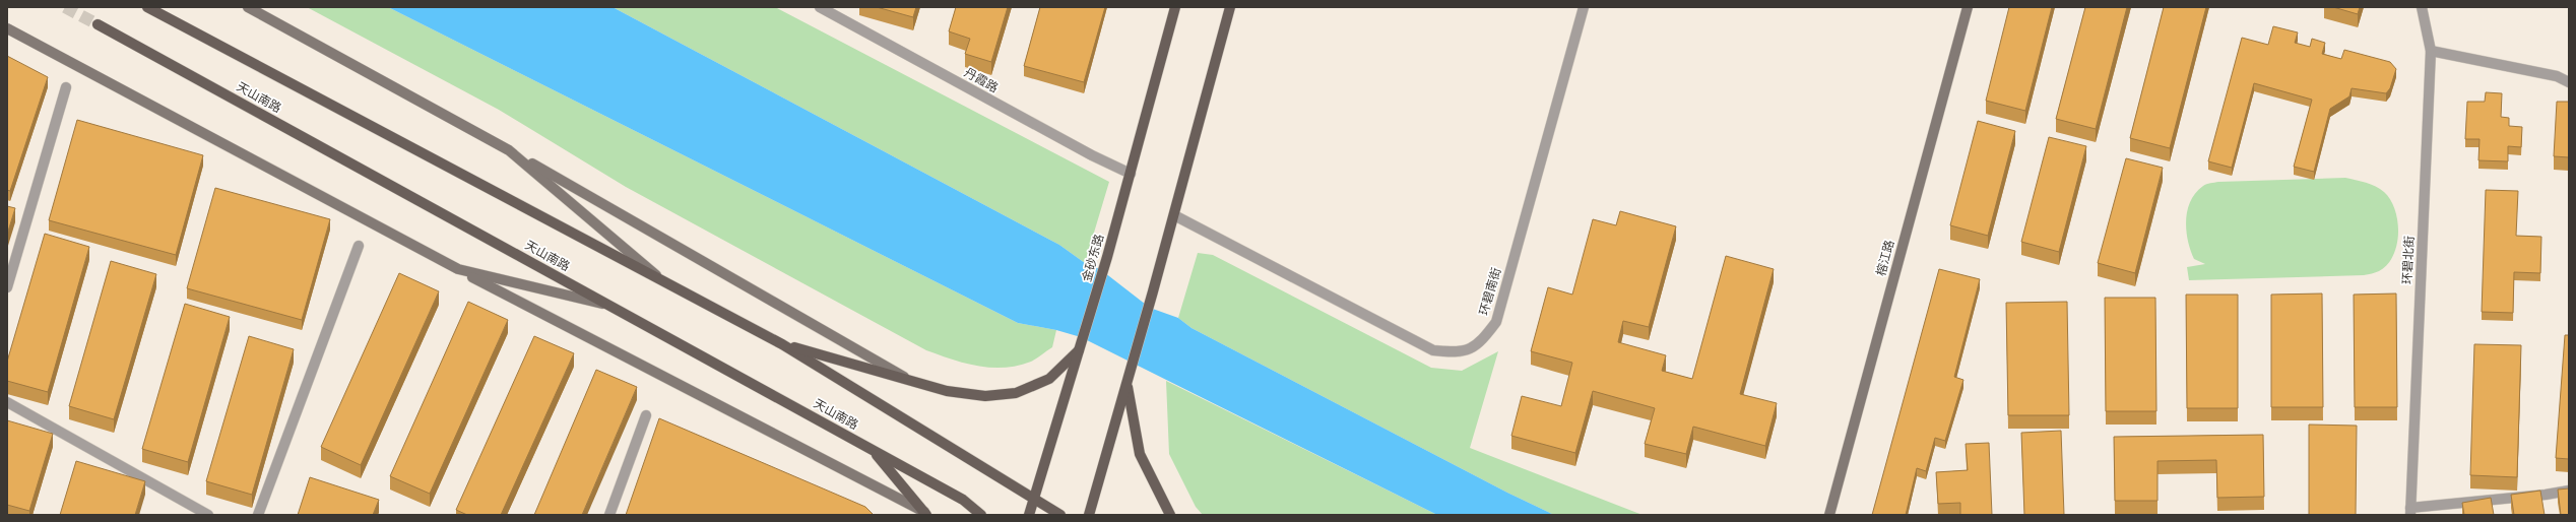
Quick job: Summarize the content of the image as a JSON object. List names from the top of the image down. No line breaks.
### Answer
{"streets":{"main road":["天山南路","金砂东路","榕江路"],"street":["丹霞路","环碧北街","环碧南街"]},"crossings":[["丹霞路","金砂东路"]]}
